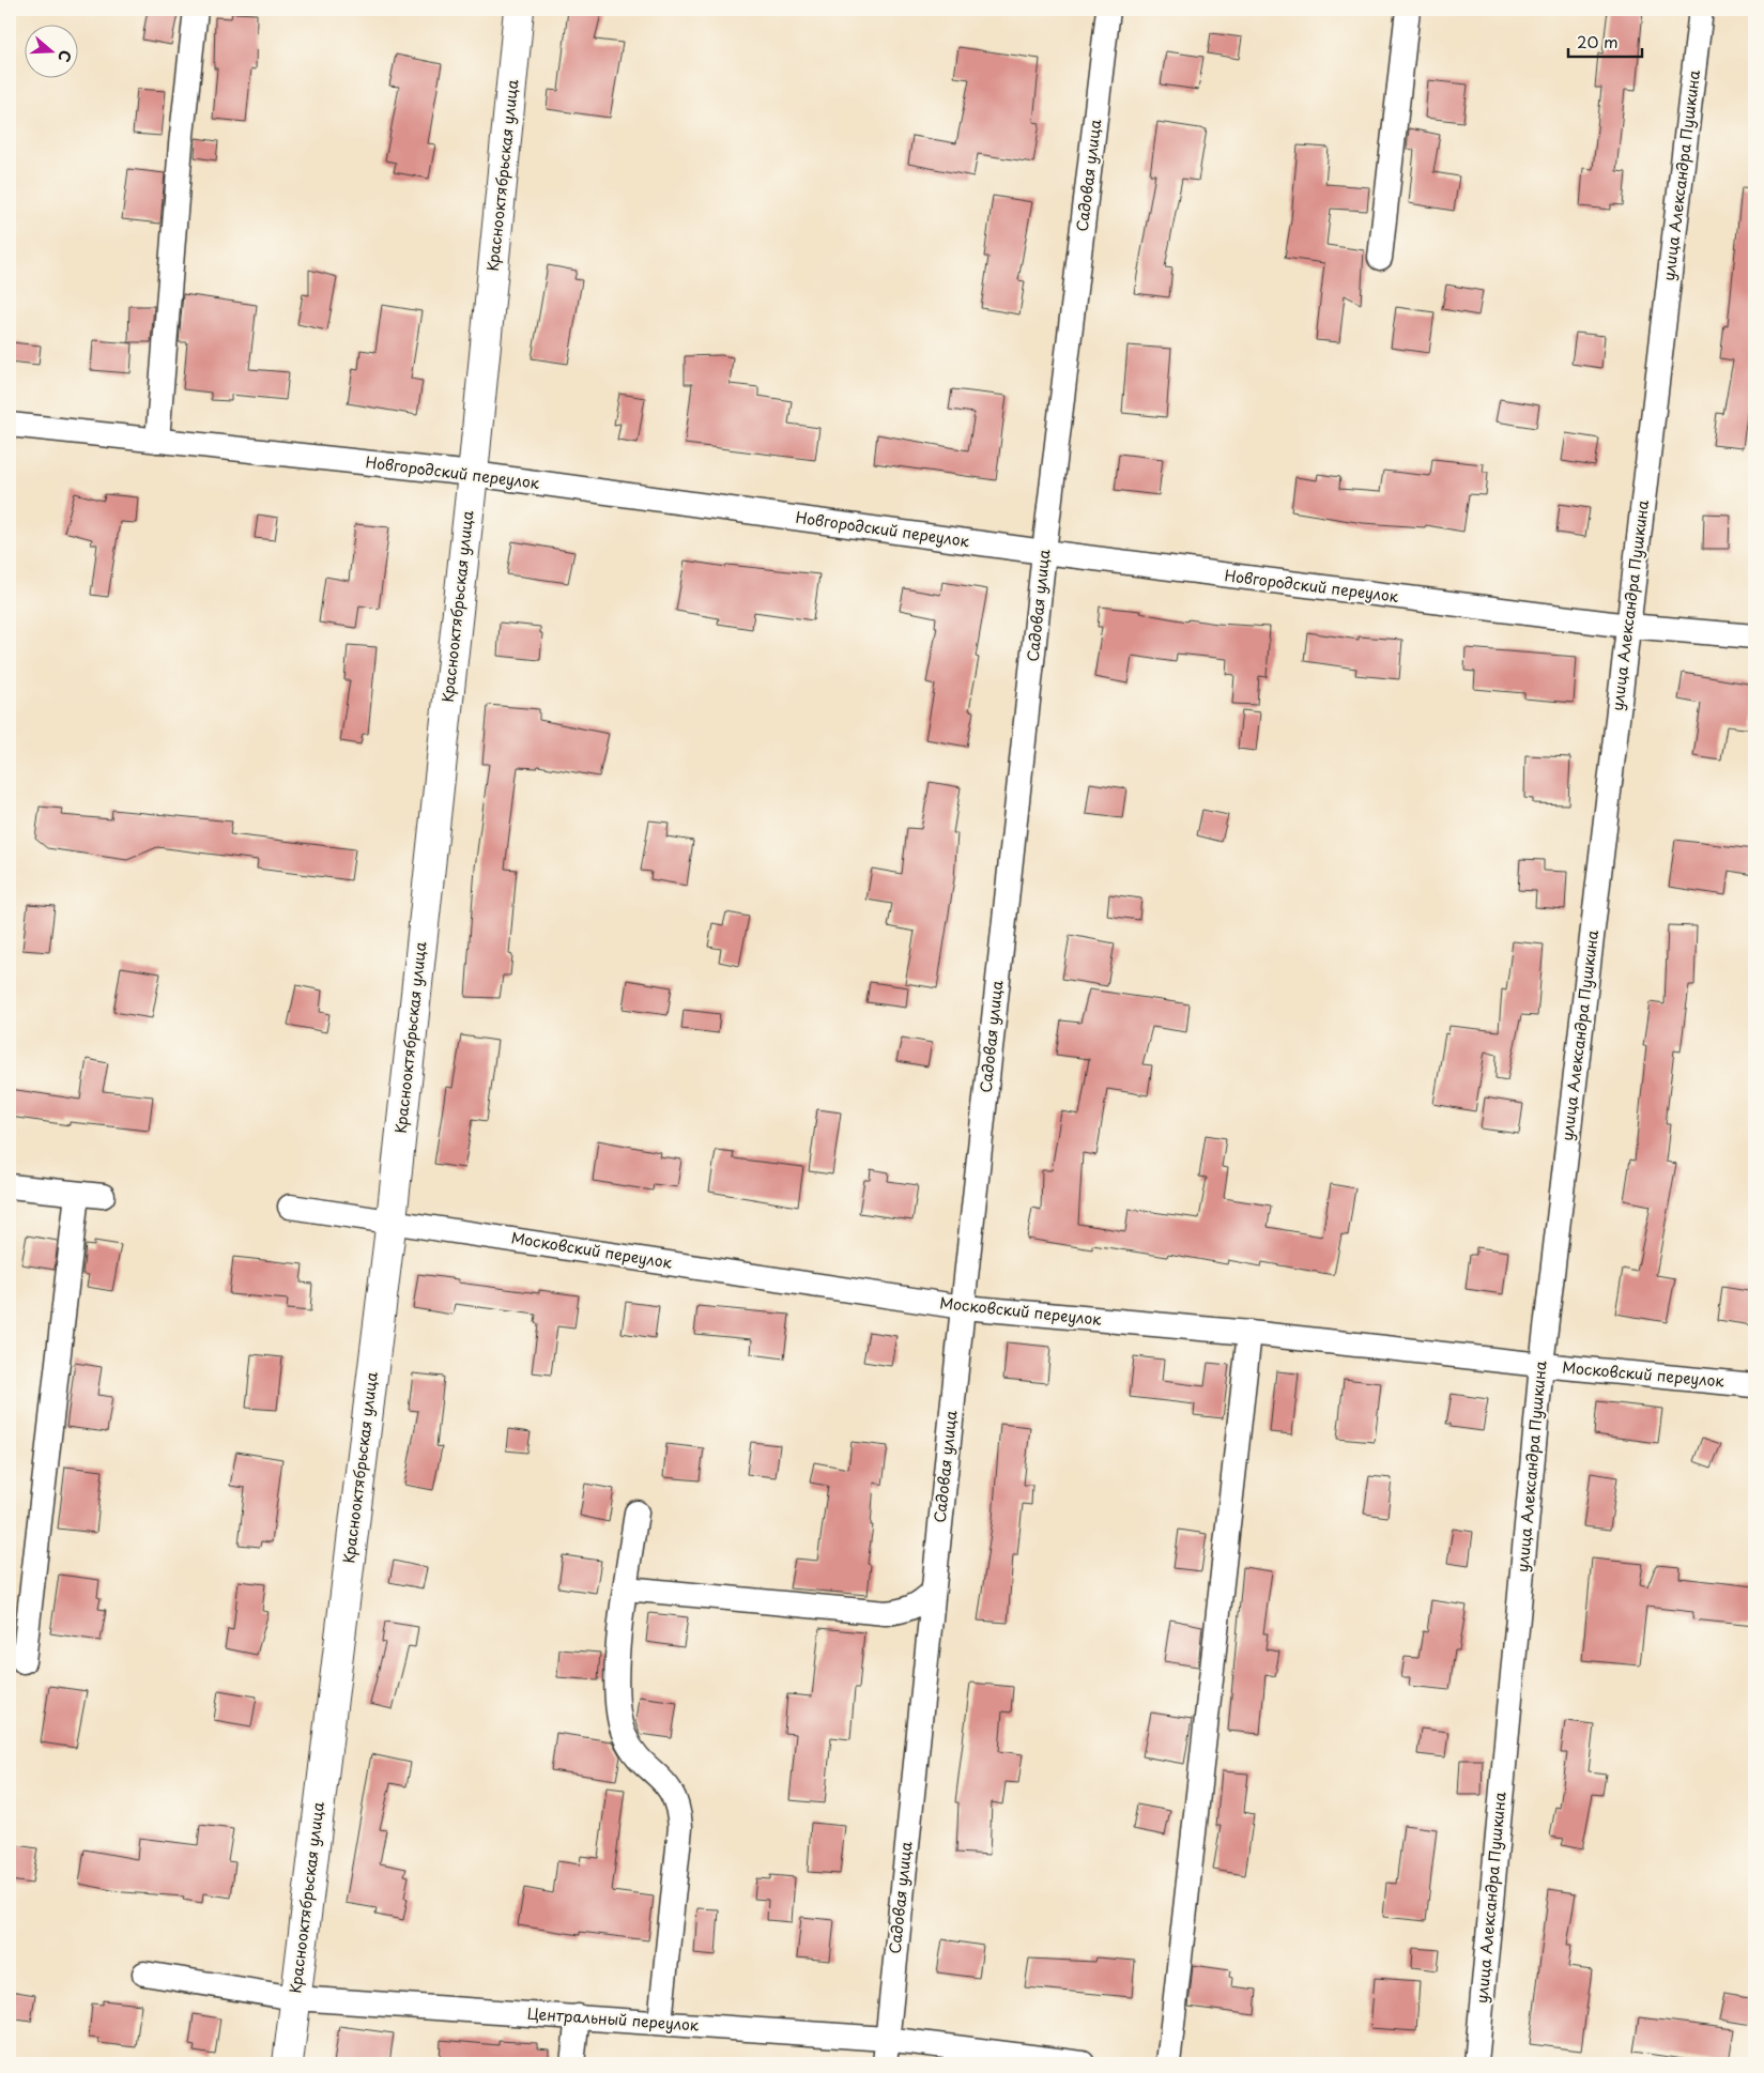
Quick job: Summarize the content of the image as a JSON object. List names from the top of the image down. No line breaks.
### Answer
{"streets":{"main road":["Краснооктябрьская улица"],"street":["Садовая улица","улица Александра Пушкина","Новгородский переулок","Московский переулок","Центральный переулок"]},"crossings":[["Краснооктябрьская улица","Новгородский переулок"],["Краснооктябрьская улица","Московский переулок"],["Краснооктябрьская улица","Центральный переулок"],["Садовая улица","Новгородский переулок"],["Садовая улица","Московский переулок"],["Садовая улица","Центральный переулок"],["улица Александра Пушкина","Новгородский переулок"],["улица Александра Пушкина","Московский переулок"]],"scale_bar":"20 m","north":"right"}
